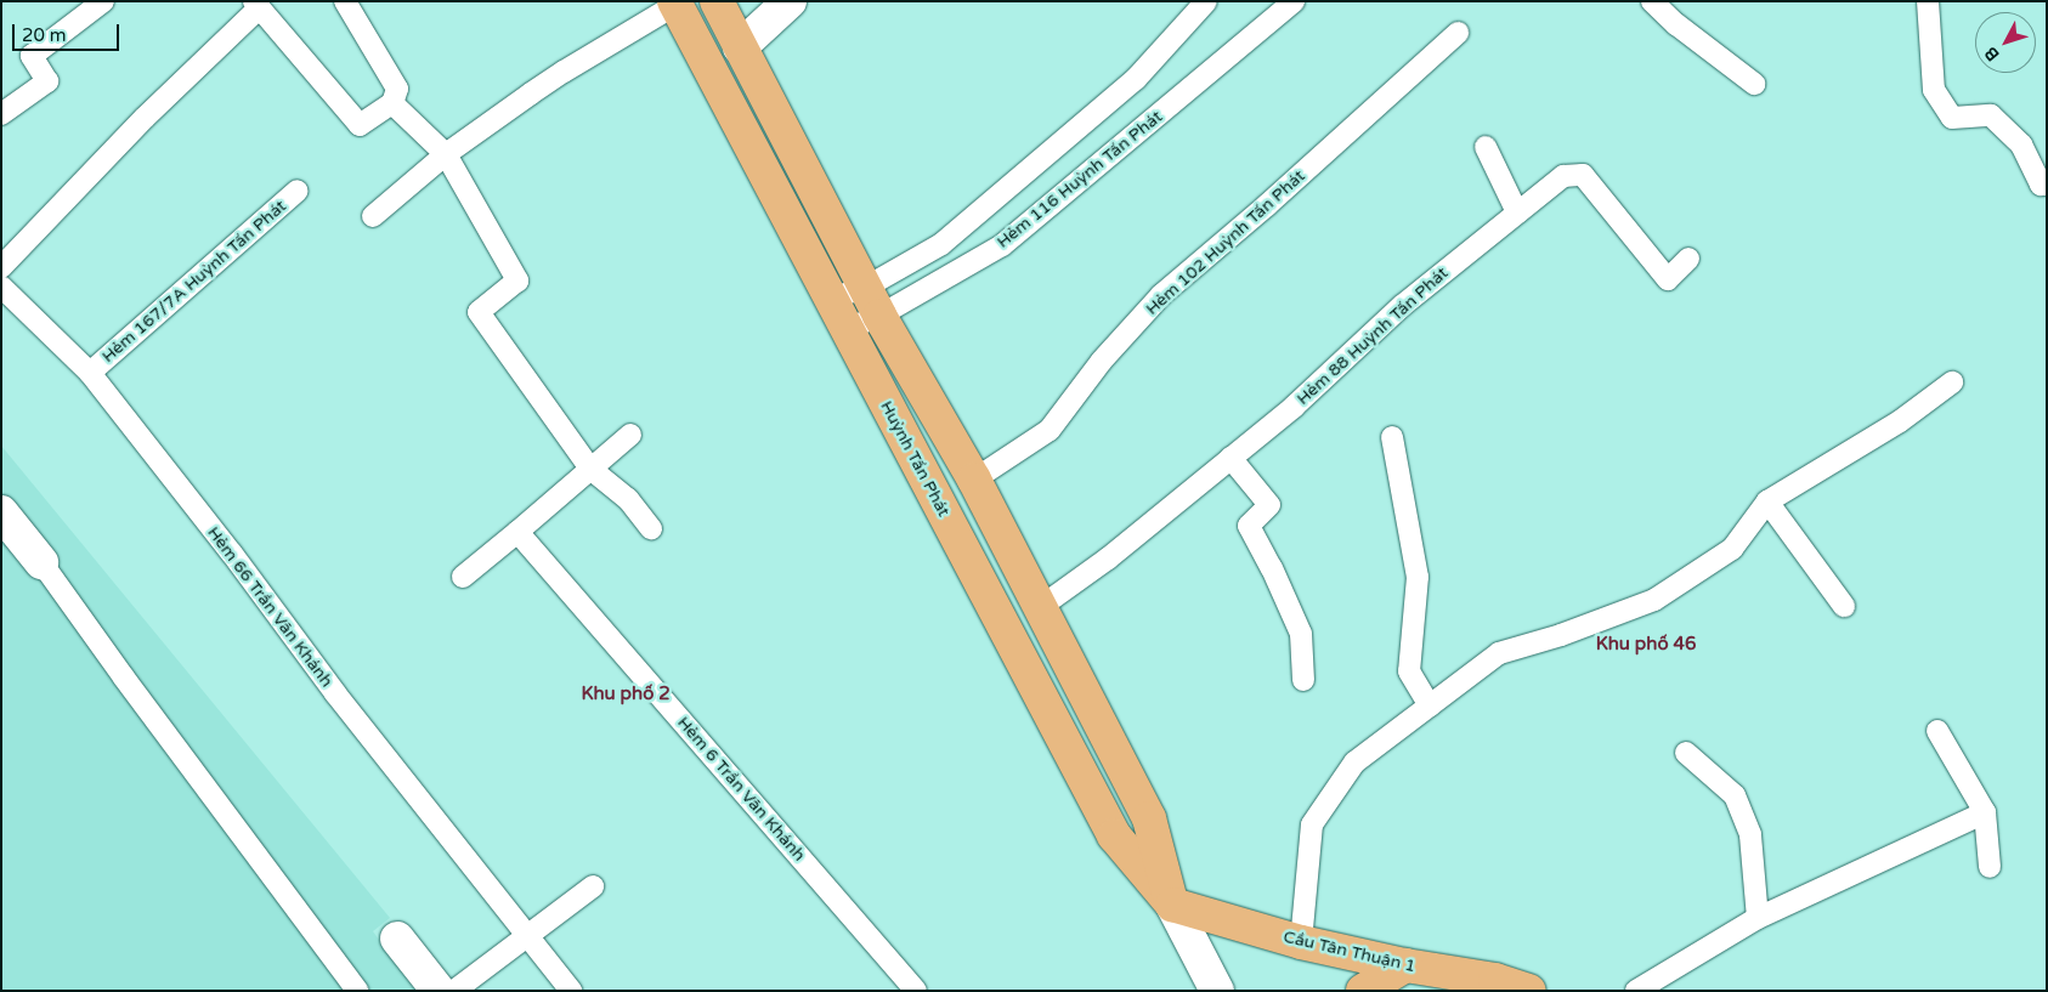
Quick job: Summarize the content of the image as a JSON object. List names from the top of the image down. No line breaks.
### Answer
{"streets":{"main road":["Huỳnh Tấn Phát","Cầu Tân Thuận 1"],"lane":["Hẻm 116 Huỳnh Tấn Phát","Hẻm 102 Huỳnh Tấn Phát","Hẻm 167/7A Huỳnh Tấn Phát","Hẻm 88 Huỳnh Tấn Phát","Hẻm 66 Trần Văn Khánh","Hẻm 6 Trần Văn Khánh"]},"crossings":[["Hẻm 116 Huỳnh Tấn Phát","Huỳnh Tấn Phát"],["Hẻm 102 Huỳnh Tấn Phát","Huỳnh Tấn Phát"],["Hẻm 167/7A Huỳnh Tấn Phát","Hẻm 66 Trần Văn Khánh"],["Hẻm 88 Huỳnh Tấn Phát","Huỳnh Tấn Phát"],["Huỳnh Tấn Phát","Cầu Tân Thuận 1"]],"districts":["Khu phố 46","Khu phố 2"],"scale_bar":"20 m","north":"bottom left"}
